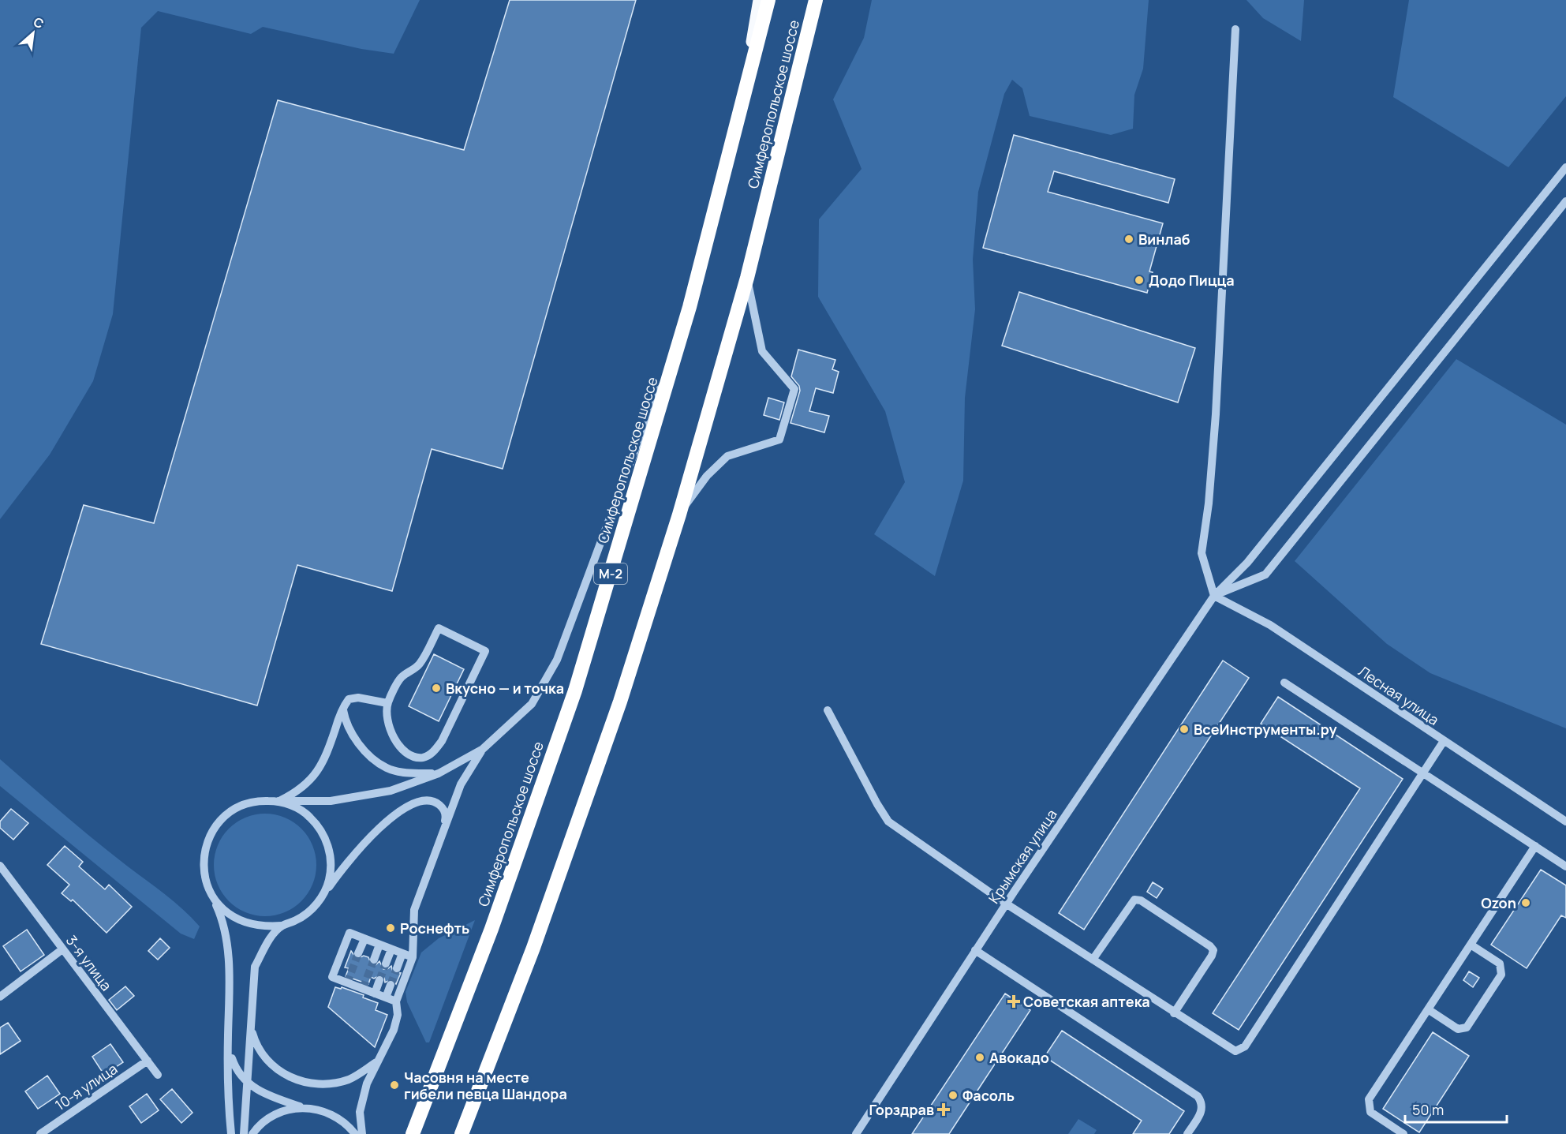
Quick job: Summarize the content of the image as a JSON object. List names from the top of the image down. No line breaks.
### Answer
{"streets":{"highway":["Симферопольское шоссе","М-2"],"street":["Лесная улица","Крымская улица","3-я улица","10-я улица"]},"crossings":[["Лесная улица","Крымская улица"],["3-я улица","10-я улица"]],"places":{"other":["Винлаб","Додо Пицца","Вкусно — и точка","ВсеИнструменты.ру","Ozon","Роснефть","Авокадо","Часовня на месте гибели певца Шандора","Фасоль"],"health":["Советская аптека","Горздрав"]},"scale_bar":"50 m","north":"top right"}
